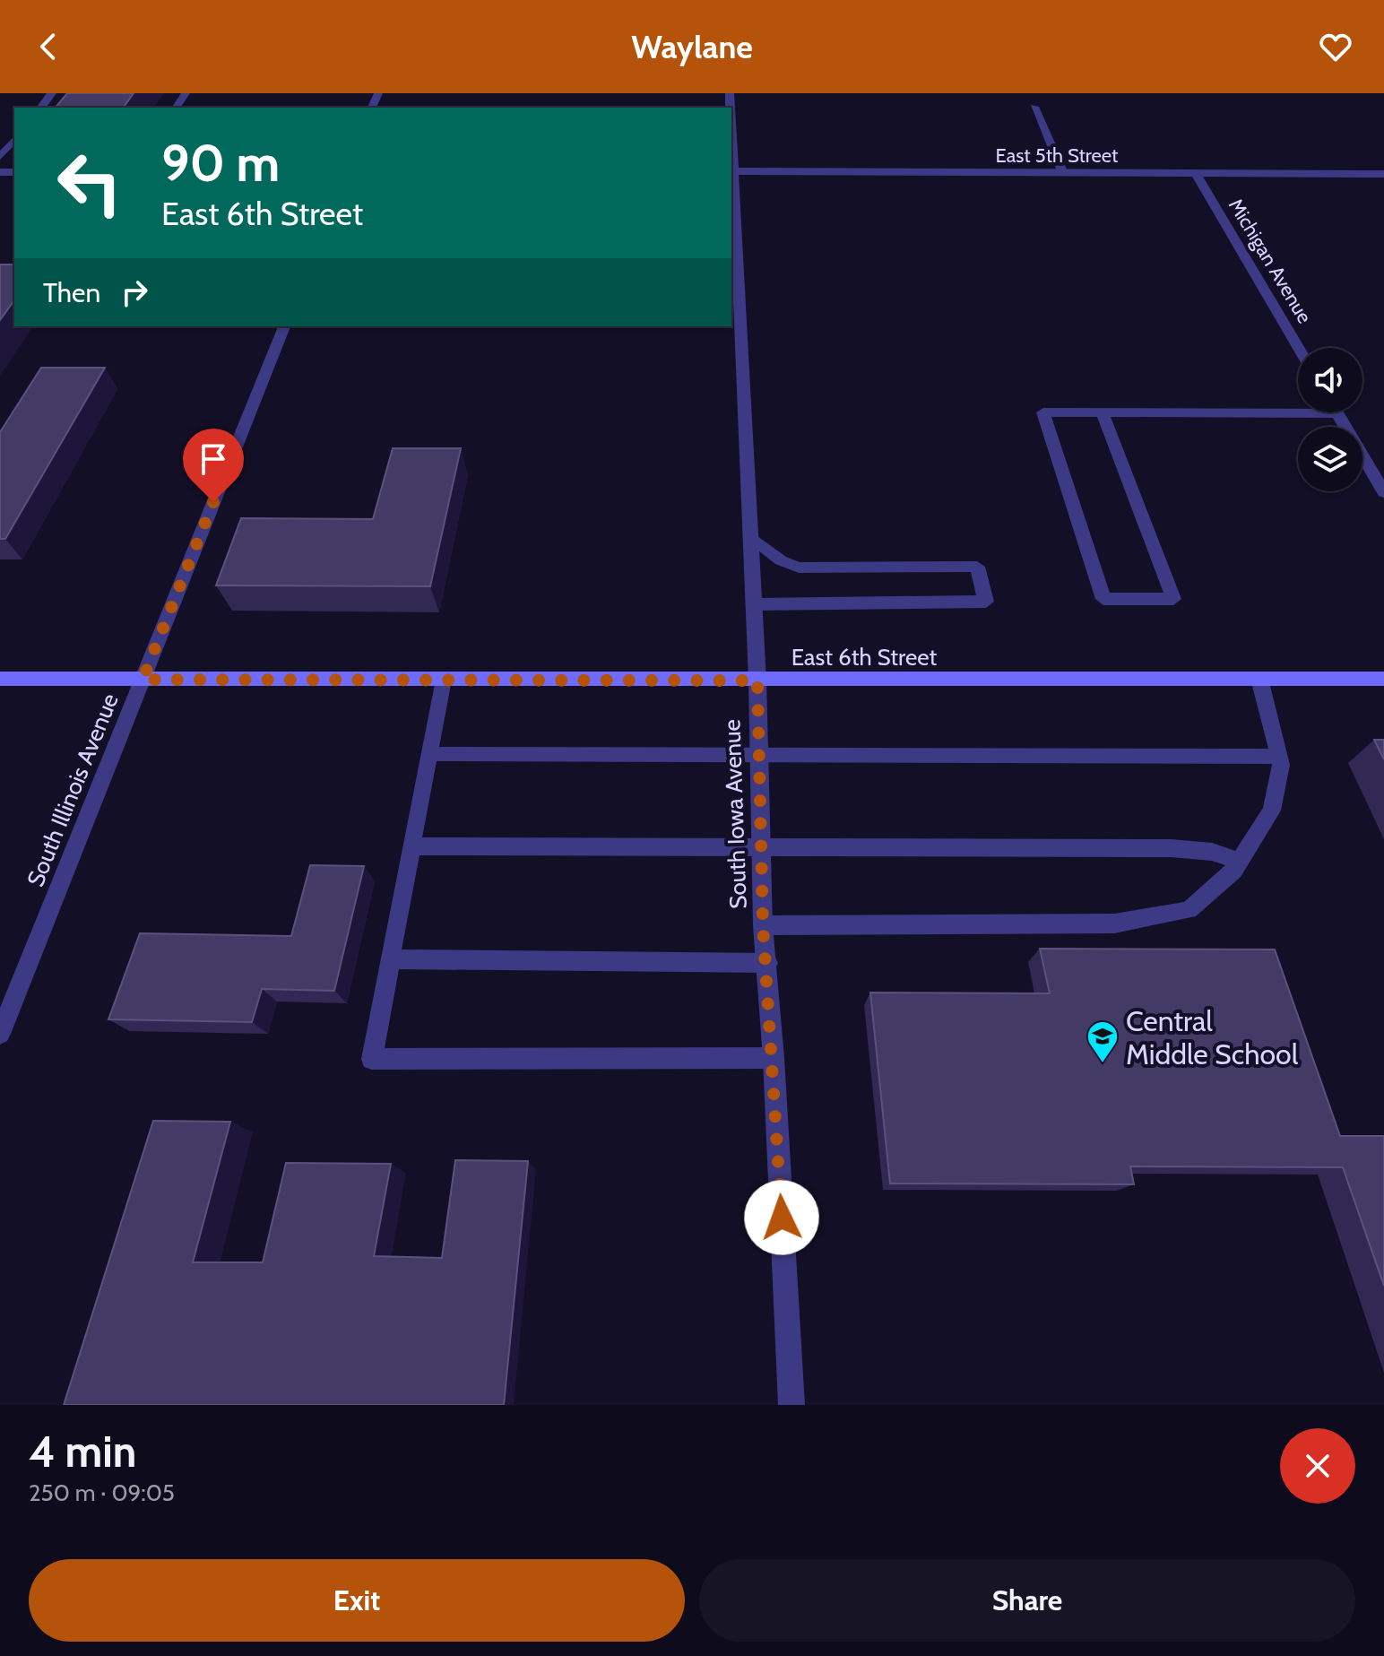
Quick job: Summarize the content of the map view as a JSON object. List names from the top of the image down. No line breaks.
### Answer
{"streets":{"street":["East 5th Street","Michigan Avenue","East 6th Street","South Illinois Avenue","South Iowa Avenue"]},"crossings":[["East 5th Street","Michigan Avenue"],["East 5th Street","South Iowa Avenue"],["East 6th Street","South Illinois Avenue"],["East 6th Street","South Iowa Avenue"]],"places":{"school or university":["Central Middle School"]},"page":{"header":"Waylane","turn":["90 m","East 6th Street"],"then":"Then","heading":["4 min","250 m · 09:05"],"buttons":["Exit","Share"]}}
